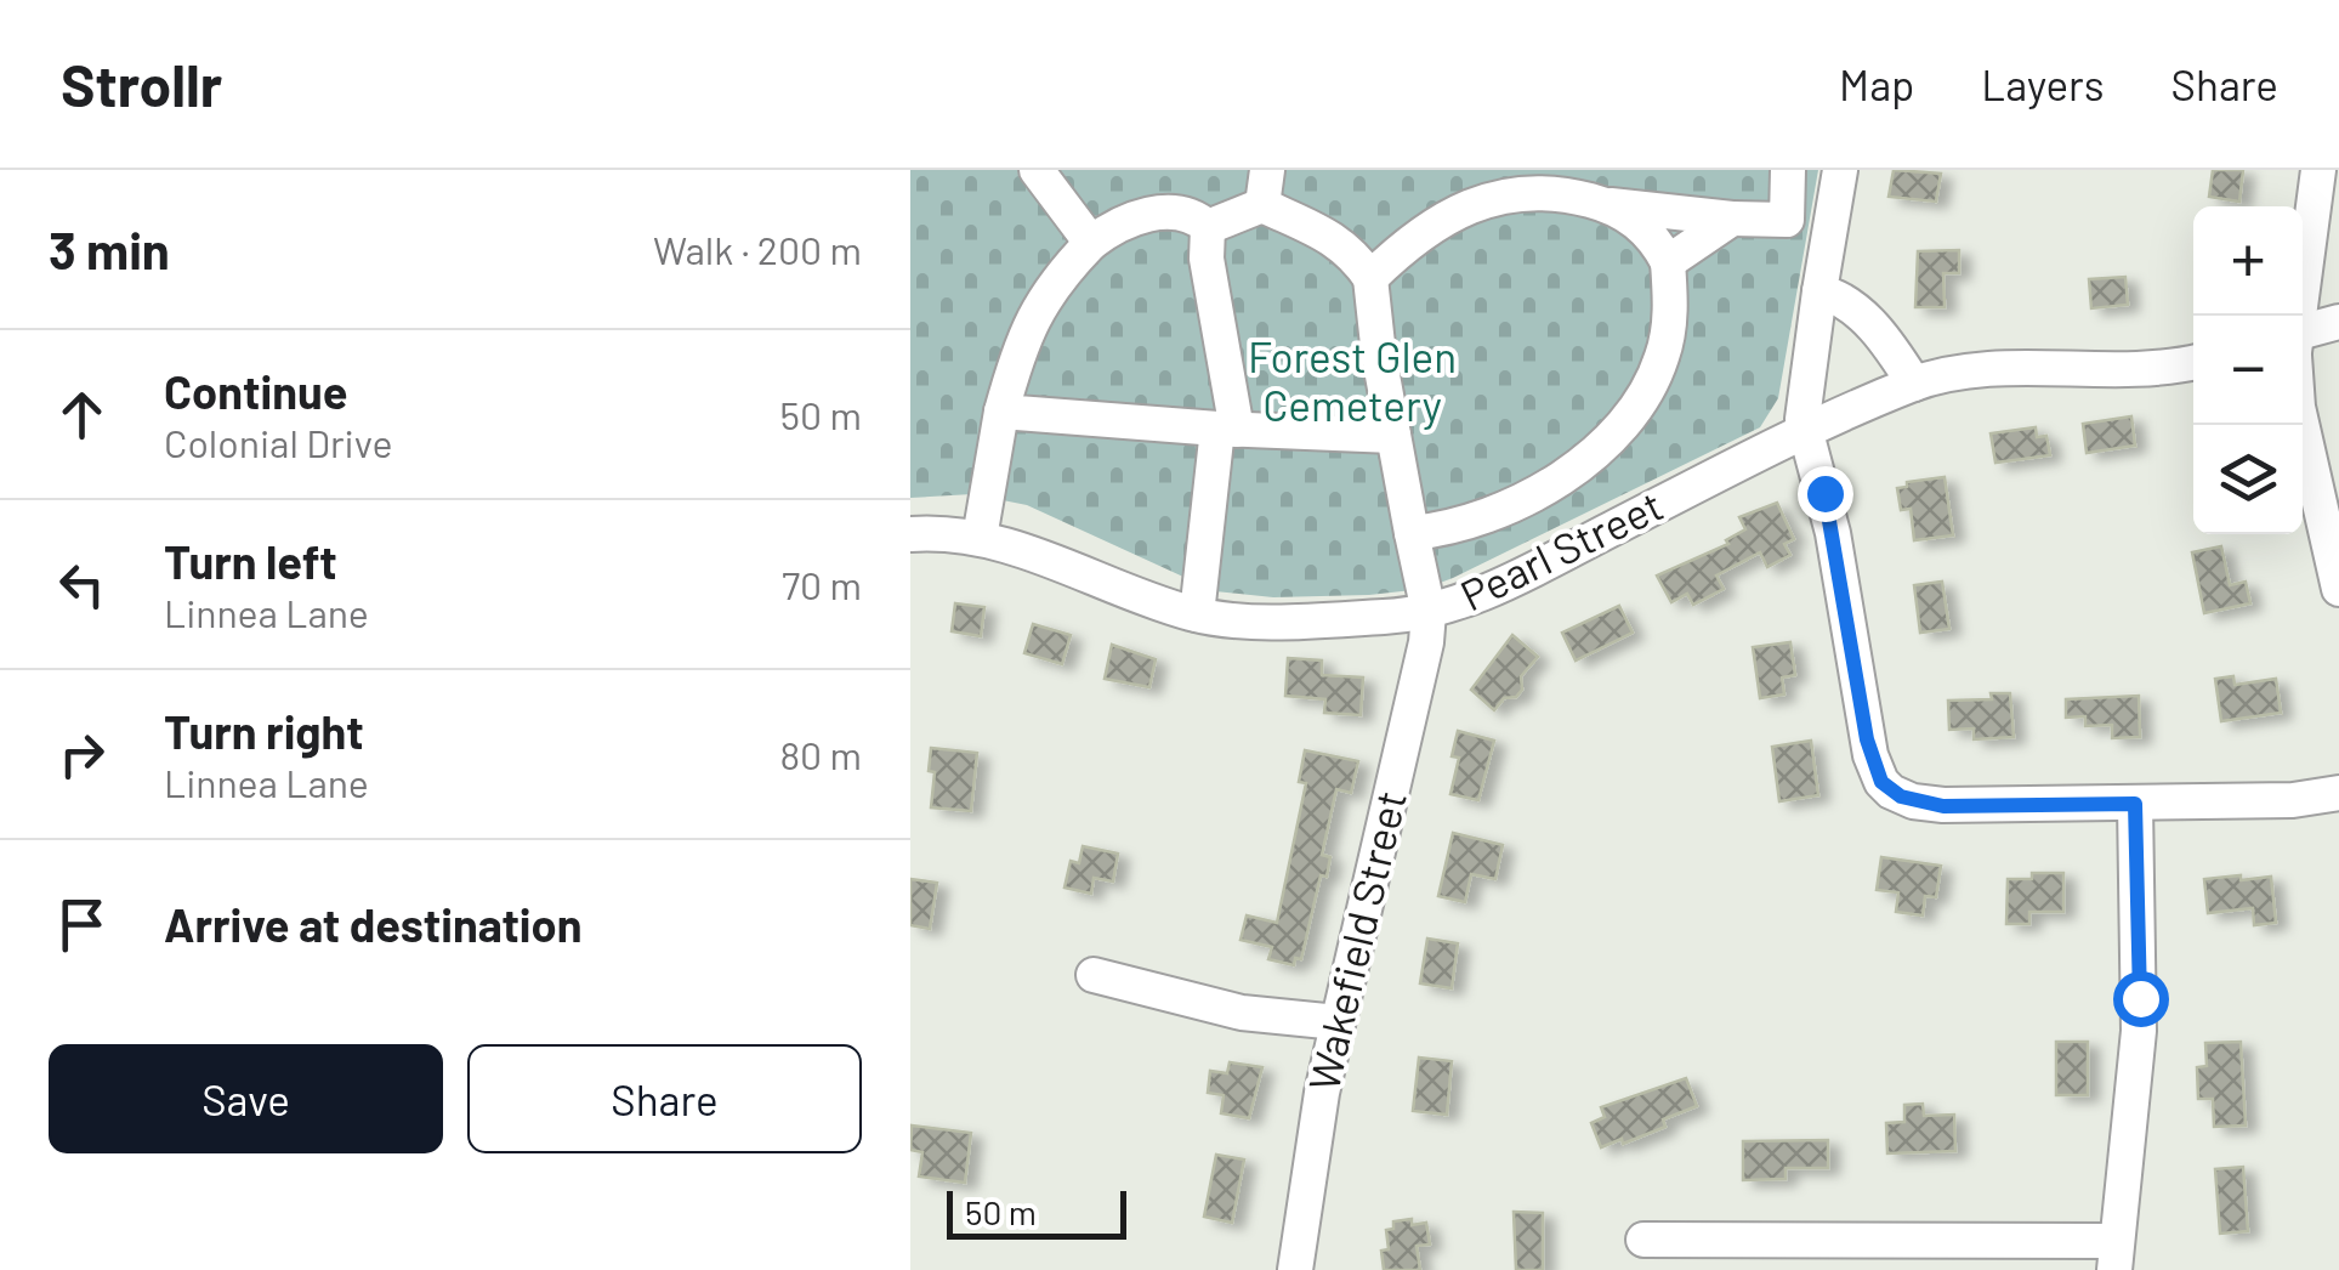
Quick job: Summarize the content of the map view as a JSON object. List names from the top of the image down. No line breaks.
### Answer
{"streets":{"street":["Pearl Street","Wakefield Street"]},"crossings":[["Pearl Street","Wakefield Street"]],"parks":["Forest Glen Cemetery"],"scale_bar":"50 m","page":{"header":"Strollr","nav":["Map","Layers","Share"],"heading":["3 min","Walk · 200 m"],"map_buttons":["+","−"],"list":[["Continue","Colonial Drive","50 m"],["Turn left","Linnea Lane","70 m"],["Turn right","Linnea Lane","80 m"],"Arrive at destination"],"buttons":["Save","Share"],"scale":"50 m"}}
